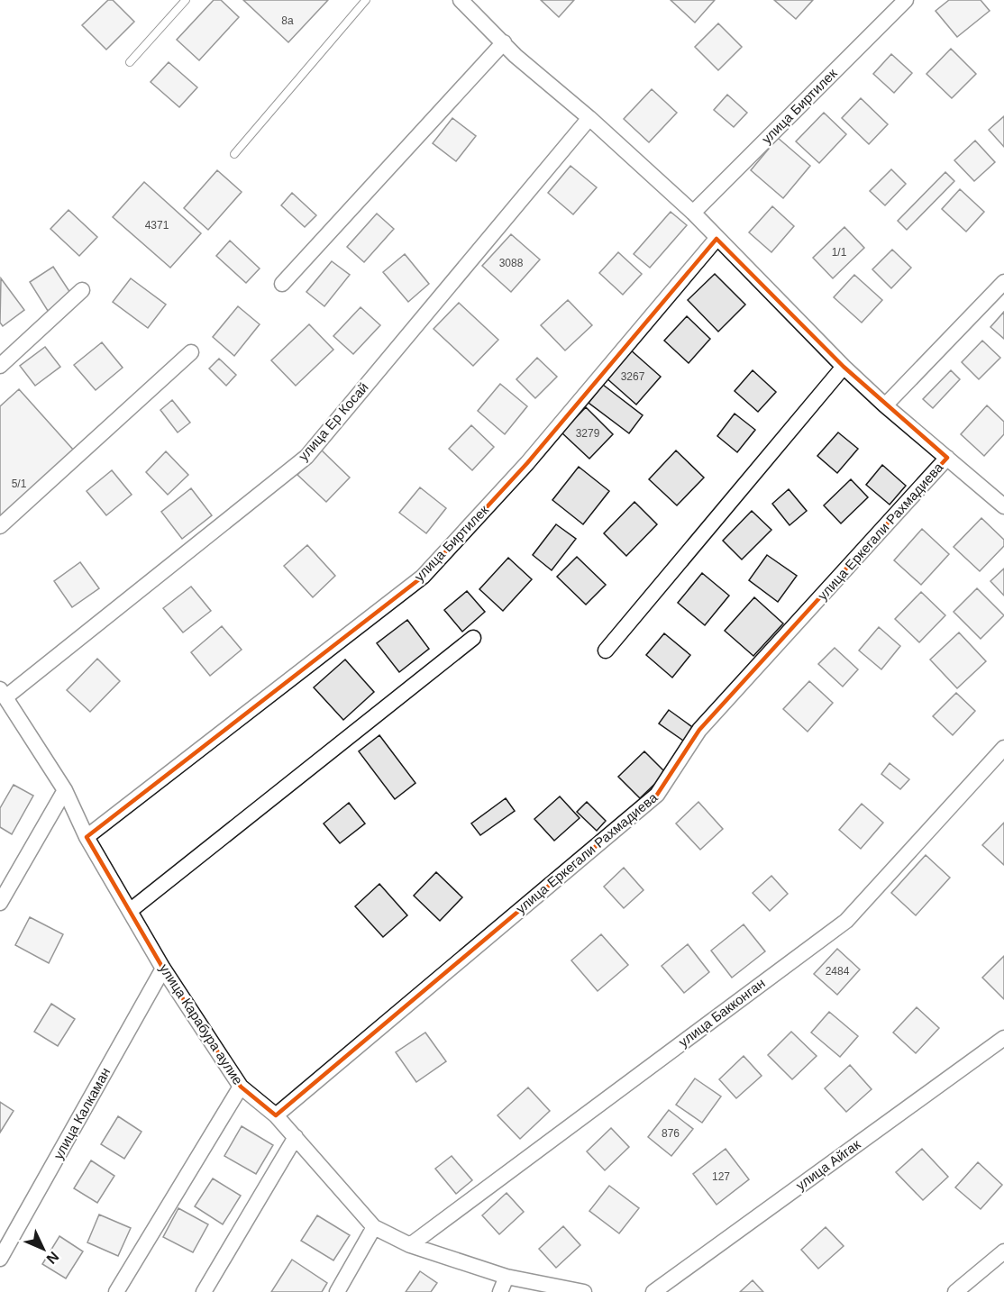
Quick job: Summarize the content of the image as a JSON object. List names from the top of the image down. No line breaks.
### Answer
{"streets":{"street":["улица Биртилек","улица Ер Косай","улица Еркегали Рахмадиева","улица Бакконган","улица Карабура аулие","улица Калкаман","улица Айгак"]},"crossings":[["улица Биртилек","улица Карабура аулие"],["улица Ер Косай","улица Карабура аулие"],["улица Еркегали Рахмадиева","улица Карабура аулие"],["улица Бакконган","улица Карабура аулие"],["улица Карабура аулие","улица Калкаман"]],"house_numbers":["8а","4371","1/1","3088","3267","3279","5/1","2484","876","127"],"north":"bottom right"}
